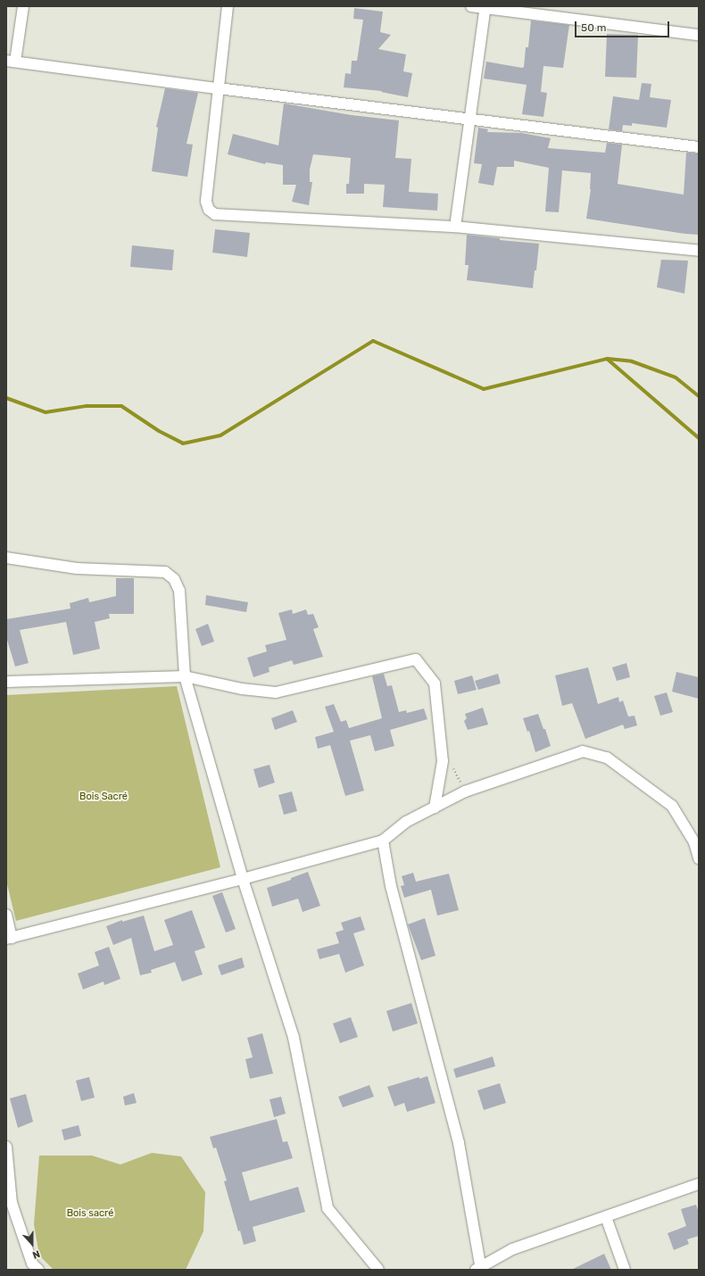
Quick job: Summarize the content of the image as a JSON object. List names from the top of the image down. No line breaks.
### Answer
{"parks":["Bois Sacré","Bois sacré"],"scale_bar":"50 m","north":"bottom"}
